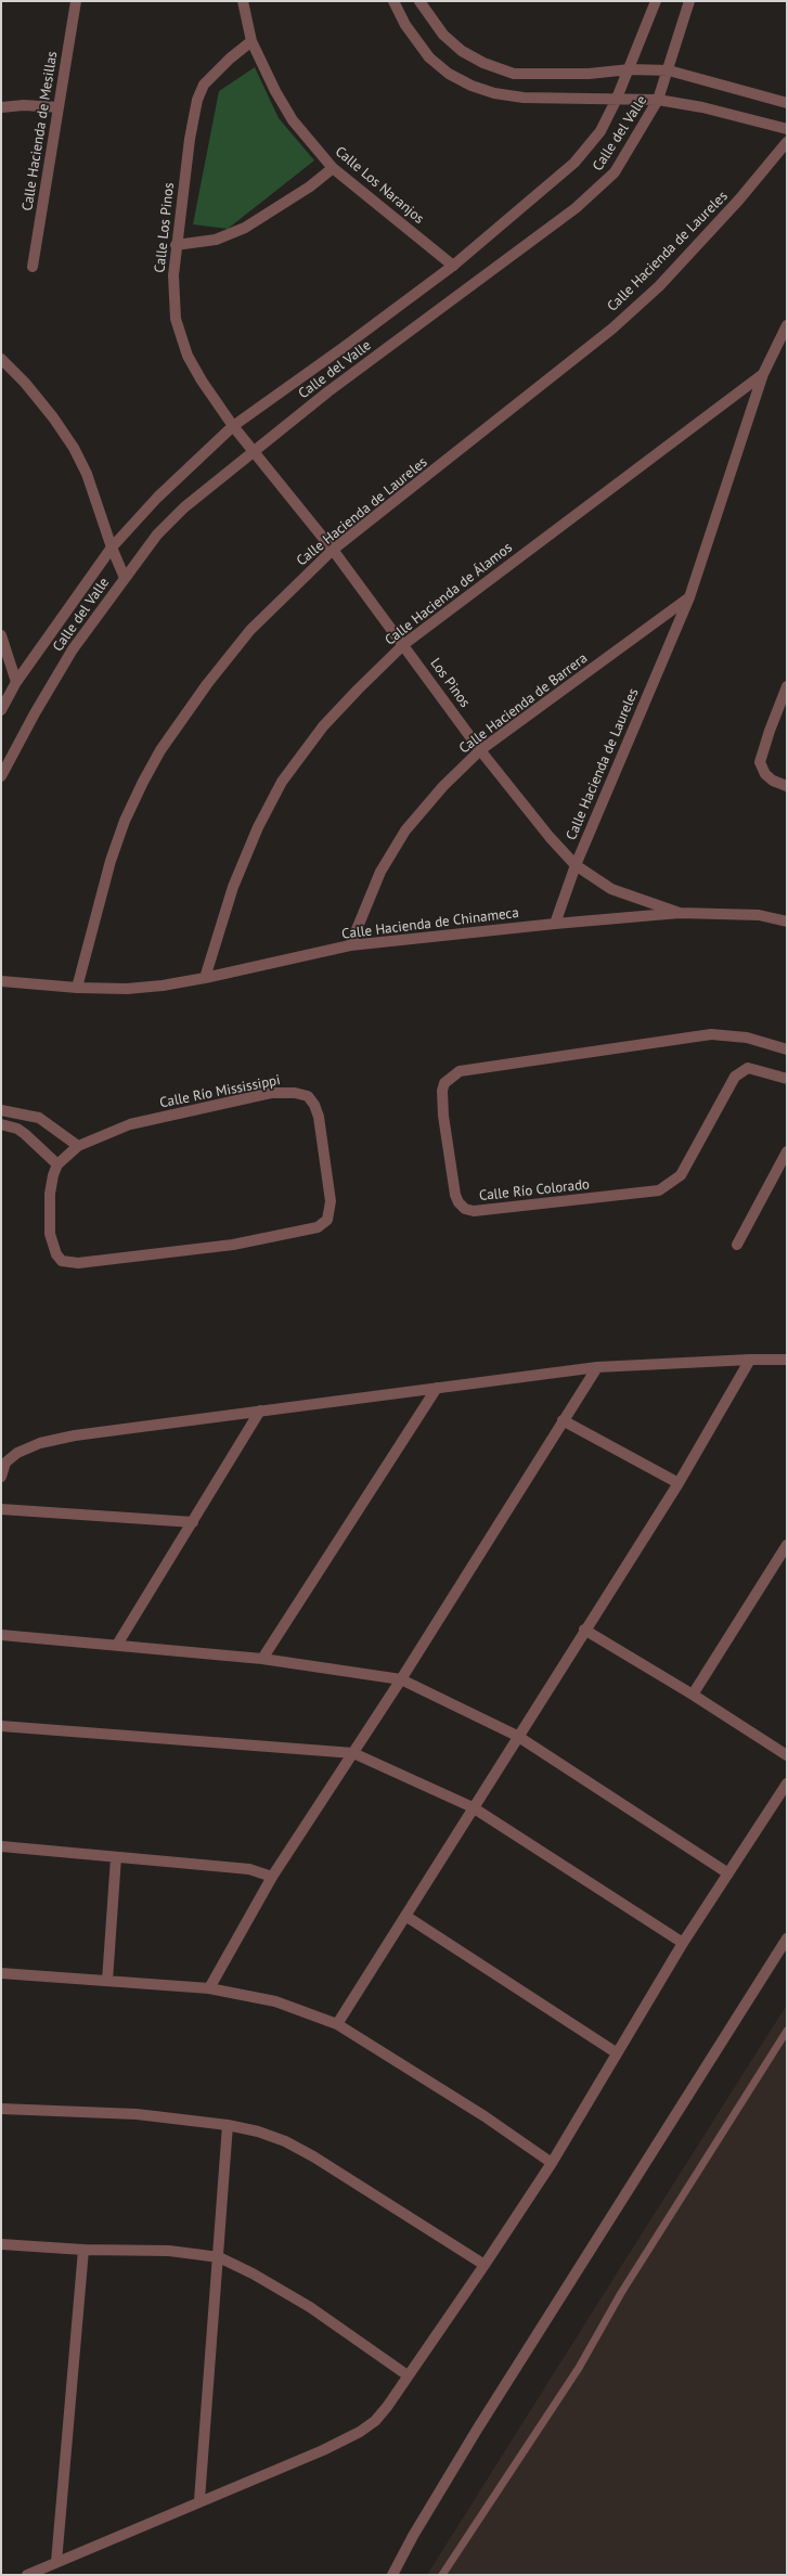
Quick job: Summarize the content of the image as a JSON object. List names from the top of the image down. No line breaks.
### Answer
{"streets":{"street":["Calle Hacienda de Mesillas","Calle del Valle","Calle Los Naranjos","Calle Los Pinos","Calle Hacienda de Laureles","Calle Hacienda de Álamos","Los Pinos","Calle Hacienda de Barrera","Calle Hacienda de Chinameca","Calle Río Mississippi","Calle Río Colorado"]},"crossings":[["Calle del Valle","Calle Los Naranjos"],["Calle del Valle","Calle Los Pinos"],["Calle del Valle","Los Pinos"],["Calle Los Naranjos","Calle Los Pinos"],["Calle Los Pinos","Los Pinos"],["Calle Hacienda de Laureles","Calle Hacienda de Álamos"],["Calle Hacienda de Laureles","Los Pinos"],["Calle Hacienda de Laureles","Calle Hacienda de Barrera"],["Calle Hacienda de Laureles","Calle Hacienda de Chinameca"],["Calle Hacienda de Álamos","Los Pinos"],["Calle Hacienda de Álamos","Calle Hacienda de Chinameca"],["Los Pinos","Calle Hacienda de Barrera"],["Los Pinos","Calle Hacienda de Chinameca"],["Calle Hacienda de Barrera","Calle Hacienda de Chinameca"]]}
